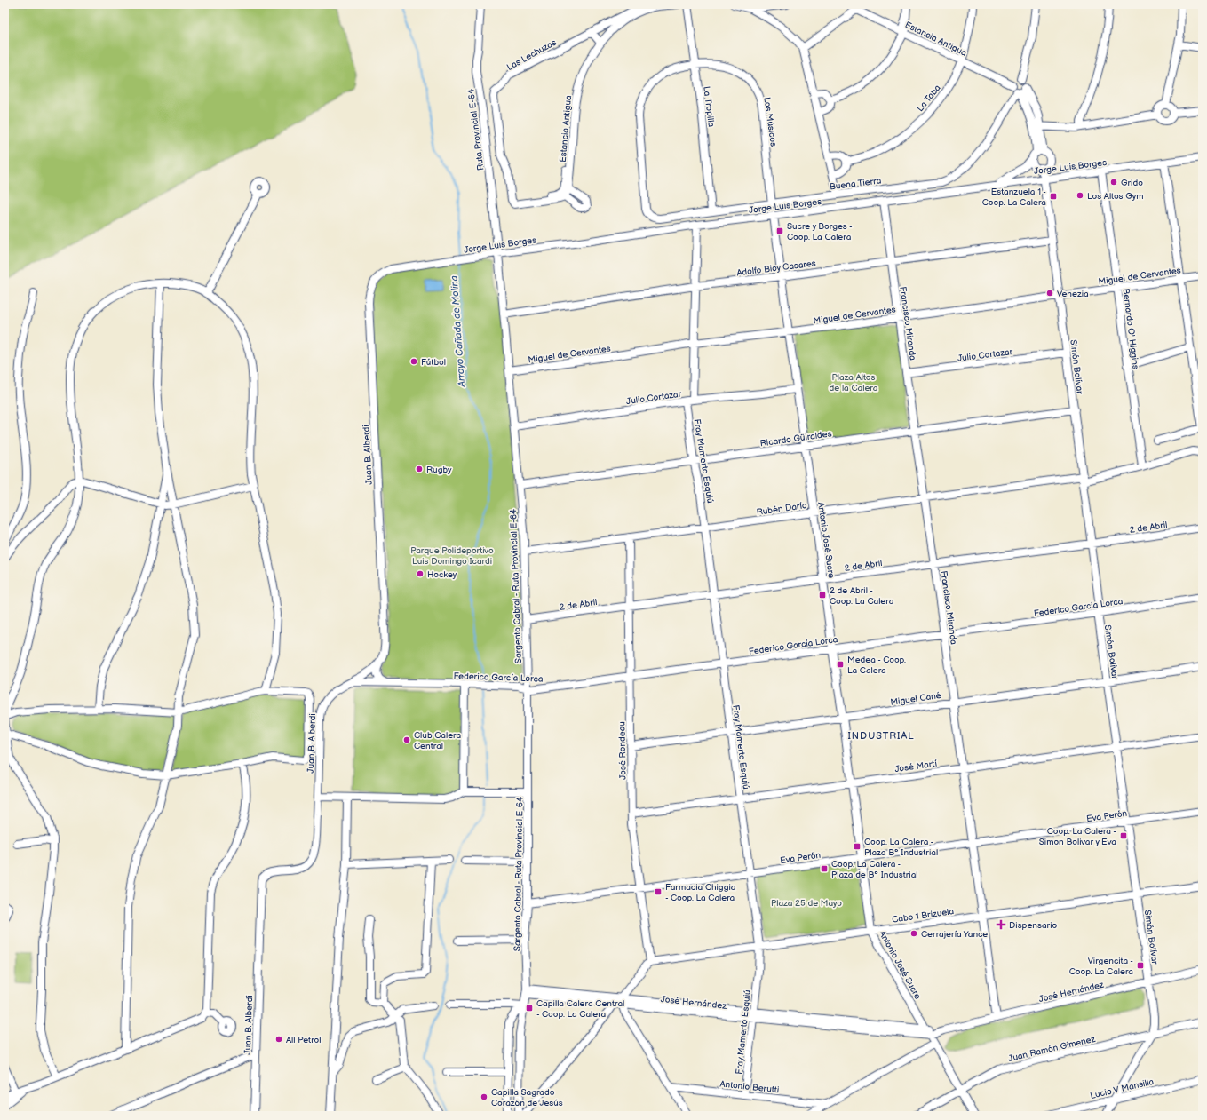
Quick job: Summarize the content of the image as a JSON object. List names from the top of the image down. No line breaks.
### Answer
{"streets":{"street":["Estancia Antigua","Las Lechuzas","La Taba","La Tropilla","Los Músicos","Ruta Provincial E-64","Jorge Luis Borges","Buena Tierra","Adolfo Bioy Casares","Miguel de Cervantes","Francisco Miranda","Bernardo O' Higgins","Julio Cortazar","Simón Bolívar","Ricardo Güiraldes","Juan B. Alberdi","Fray Mamerto Esquiú","Rubén Darío","2 de Abril","Antonio José Sucre","Sargento Cabral - Ruta Provincial E-64","Federico García Lorca","Miguel Cané","José Rondeau","José Martí","Eva Perón","Cabo 1 Brizuela","José Hernández","Juan Ramón Gimenez","Antonio Berutti","Lucio V Mansilla"]},"crossings":[["Estancia Antigua","Las Lechuzas"],["Estancia Antigua","La Taba"],["Estancia Antigua","Buena Tierra"],["La Tropilla","Los Músicos"],["La Tropilla","Buena Tierra"],["Los Músicos","Buena Tierra"],["Ruta Provincial E-64","Jorge Luis Borges"],["Ruta Provincial E-64","Sargento Cabral - Ruta Provincial E-64"],["Jorge Luis Borges","Francisco Miranda"],["Jorge Luis Borges","Bernardo O' Higgins"],["Jorge Luis Borges","Simón Bolívar"],["Jorge Luis Borges","Juan B. Alberdi"],["Jorge Luis Borges","Fray Mamerto Esquiú"],["Jorge Luis Borges","Antonio José Sucre"],["Jorge Luis Borges","Sargento Cabral - Ruta Provincial E-64"],["Adolfo Bioy Casares","Francisco Miranda"],["Adolfo Bioy Casares","Simón Bolívar"],["Adolfo Bioy Casares","Fray Mamerto Esquiú"],["Adolfo Bioy Casares","Antonio José Sucre"],["Adolfo Bioy Casares","Sargento Cabral - Ruta Provincial E-64"],["Miguel de Cervantes","Francisco Miranda"],["Miguel de Cervantes","Bernardo O' Higgins"],["Miguel de Cervantes","Simón Bolívar"],["Miguel de Cervantes","Fray Mamerto Esquiú"],["Miguel de Cervantes","Antonio José Sucre"],["Miguel de Cervantes","Sargento Cabral - Ruta Provincial E-64"],["Francisco Miranda","Julio Cortazar"],["Francisco Miranda","Ricardo Güiraldes"],["Francisco Miranda","Rubén Darío"],["Francisco Miranda","2 de Abril"],["Francisco Miranda","Federico García Lorca"],["Francisco Miranda","Miguel Cané"],["Francisco Miranda","José Martí"],["Francisco Miranda","Eva Perón"],["Francisco Miranda","Cabo 1 Brizuela"],["Francisco Miranda","José Hernández"],["Bernardo O' Higgins","Rubén Darío"],["Julio Cortazar","Simón Bolívar"],["Julio Cortazar","Fray Mamerto Esquiú"],["Julio Cortazar","Antonio José Sucre"],["Julio Cortazar","Sargento Cabral - Ruta Provincial E-64"],["Simón Bolívar","Ricardo Güiraldes"],["Simón Bolívar","Rubén Darío"],["Simón Bolívar","2 de Abril"],["Simón Bolívar","Federico García Lorca"],["Simón Bolívar","Miguel Cané"],["Simón Bolívar","José Martí"],["Simón Bolívar","Eva Perón"],["Simón Bolívar","Cabo 1 Brizuela"],["Simón Bolívar","José Hernández"],["Simón Bolívar","Juan Ramón Gimenez"],["Simón Bolívar","Lucio V Mansilla"],["Ricardo Güiraldes","Fray Mamerto Esquiú"],["Ricardo Güiraldes","Antonio José Sucre"],["Ricardo Güiraldes","Sargento Cabral - Ruta Provincial E-64"],["Juan B. Alberdi","Federico García Lorca"],["Fray Mamerto Esquiú","Rubén Darío"],["Fray Mamerto Esquiú","2 de Abril"],["Fray Mamerto Esquiú","Federico García Lorca"],["Fray Mamerto Esquiú","Miguel Cané"],["Fray Mamerto Esquiú","José Martí"],["Fray Mamerto Esquiú","Eva Perón"],["Fray Mamerto Esquiú","Cabo 1 Brizuela"],["Fray Mamerto Esquiú","José Hernández"],["Fray Mamerto Esquiú","Antonio Berutti"],["Rubén Darío","Antonio José Sucre"],["Rubén Darío","Sargento Cabral - Ruta Provincial E-64"],["Rubén Darío","José Rondeau"],["2 de Abril","Antonio José Sucre"],["2 de Abril","Sargento Cabral - Ruta Provincial E-64"],["2 de Abril","José Rondeau"],["Antonio José Sucre","Federico García Lorca"],["Antonio José Sucre","Miguel Cané"],["Antonio José Sucre","José Martí"],["Antonio José Sucre","Eva Perón"],["Antonio José Sucre","Cabo 1 Brizuela"],["Antonio José Sucre","José Hernández"],["Antonio José Sucre","Juan Ramón Gimenez"],["Sargento Cabral - Ruta Provincial E-64","Federico García Lorca"],["Sargento Cabral - Ruta Provincial E-64","Eva Perón"],["Sargento Cabral - Ruta Provincial E-64","José Hernández"],["Federico García Lorca","José Rondeau"],["Miguel Cané","José Rondeau"],["José Rondeau","José Martí"],["José Rondeau","Eva Perón"],["José Rondeau","Cabo 1 Brizuela"]],"districts":["INDUSTRIAL"],"water":["Arroyo Cañada de Molina"],"parks":["Plaza Altos de la Calera","Parque Polideportivo Luis Domingo Icardi","Plaza 25 de Mayo"],"places":{"other":["Grido","Los Altos Gym","Venezia","Fútbol","Rugby","Hockey","Club Calera Central","Cerrajería Yance","All Petrol","Capilla Sagrado Corazón de Jesús"],"transit":["Estanzuela 1 - Coop. La Calera","Sucre y Borges - Coop. La Calera","2 de Abril - Coop. La Calera","Medea - Coop. La Calera","Coop. La Calera - Simon Bolivar y Eva","Coop. La Calera - Plaza B° Industrial","Coop. La Calera - Plaza de B° Industrial","Farmacia Chiggia - Coop. La Calera","Virgencita - Coop. La Calera","Capilla Calera Central - Coop. La Calera"],"health":["Dispensario"]}}
